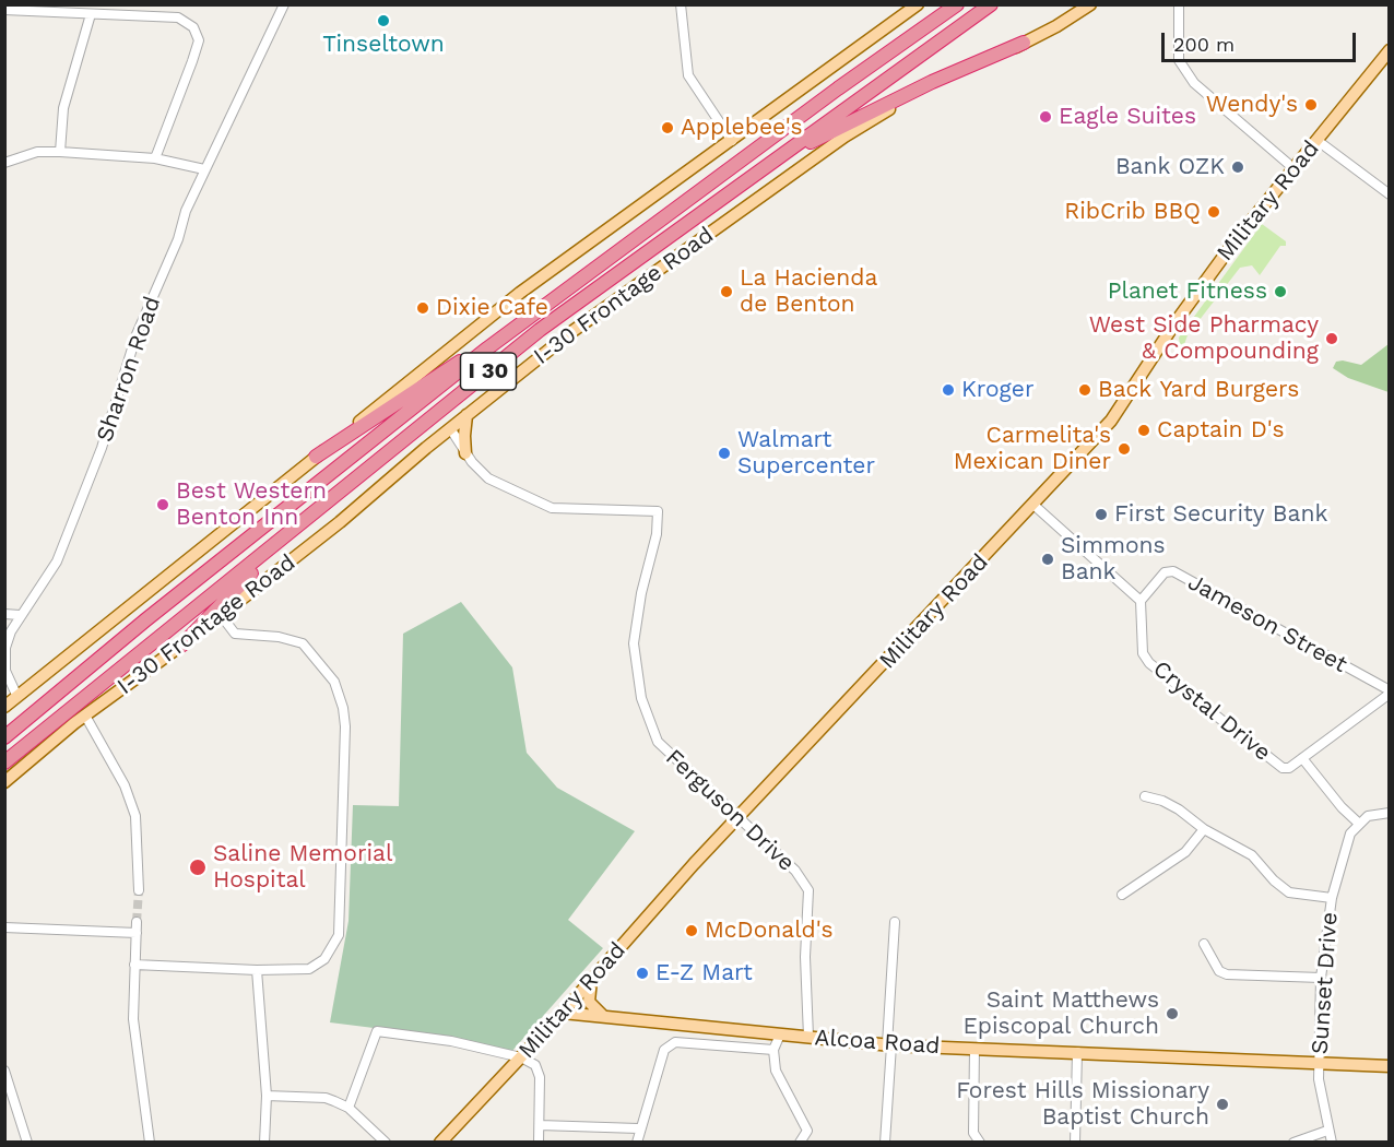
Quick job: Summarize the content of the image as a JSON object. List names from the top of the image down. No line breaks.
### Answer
{"streets":{"highway":["I 30"],"main road":["Military Road","I-30 Frontage Road","Alcoa Road"],"street":["Sharron Road","Jameson Street","Crystal Drive","Ferguson Drive","Sunset Drive"]},"crossings":[["Military Road","Ferguson Drive"],["Military Road","Alcoa Road"],["I-30 Frontage Road","Ferguson Drive"],["Jameson Street","Crystal Drive"],["Ferguson Drive","Alcoa Road"],["Sunset Drive","Alcoa Road"]],"places":["Tinseltown","Wendy's","Eagle Suites","Applebee's","Bank OZK","RibCrib BBQ","La Hacienda de Benton","Planet Fitness","Dixie Cafe","West Side Pharmacy & Compounding","Kroger","Back Yard Burgers","Captain D's","Carmelita's Mexican Diner","Walmart Supercenter","Best Western Benton Inn","First Security Bank","Simmons Bank","Saline Memorial Hospital","McDonald's","E-Z Mart","Saint Matthews Episcopal Church","Forest Hills Missionary Baptist Church"],"scale_bar":"200 m"}
